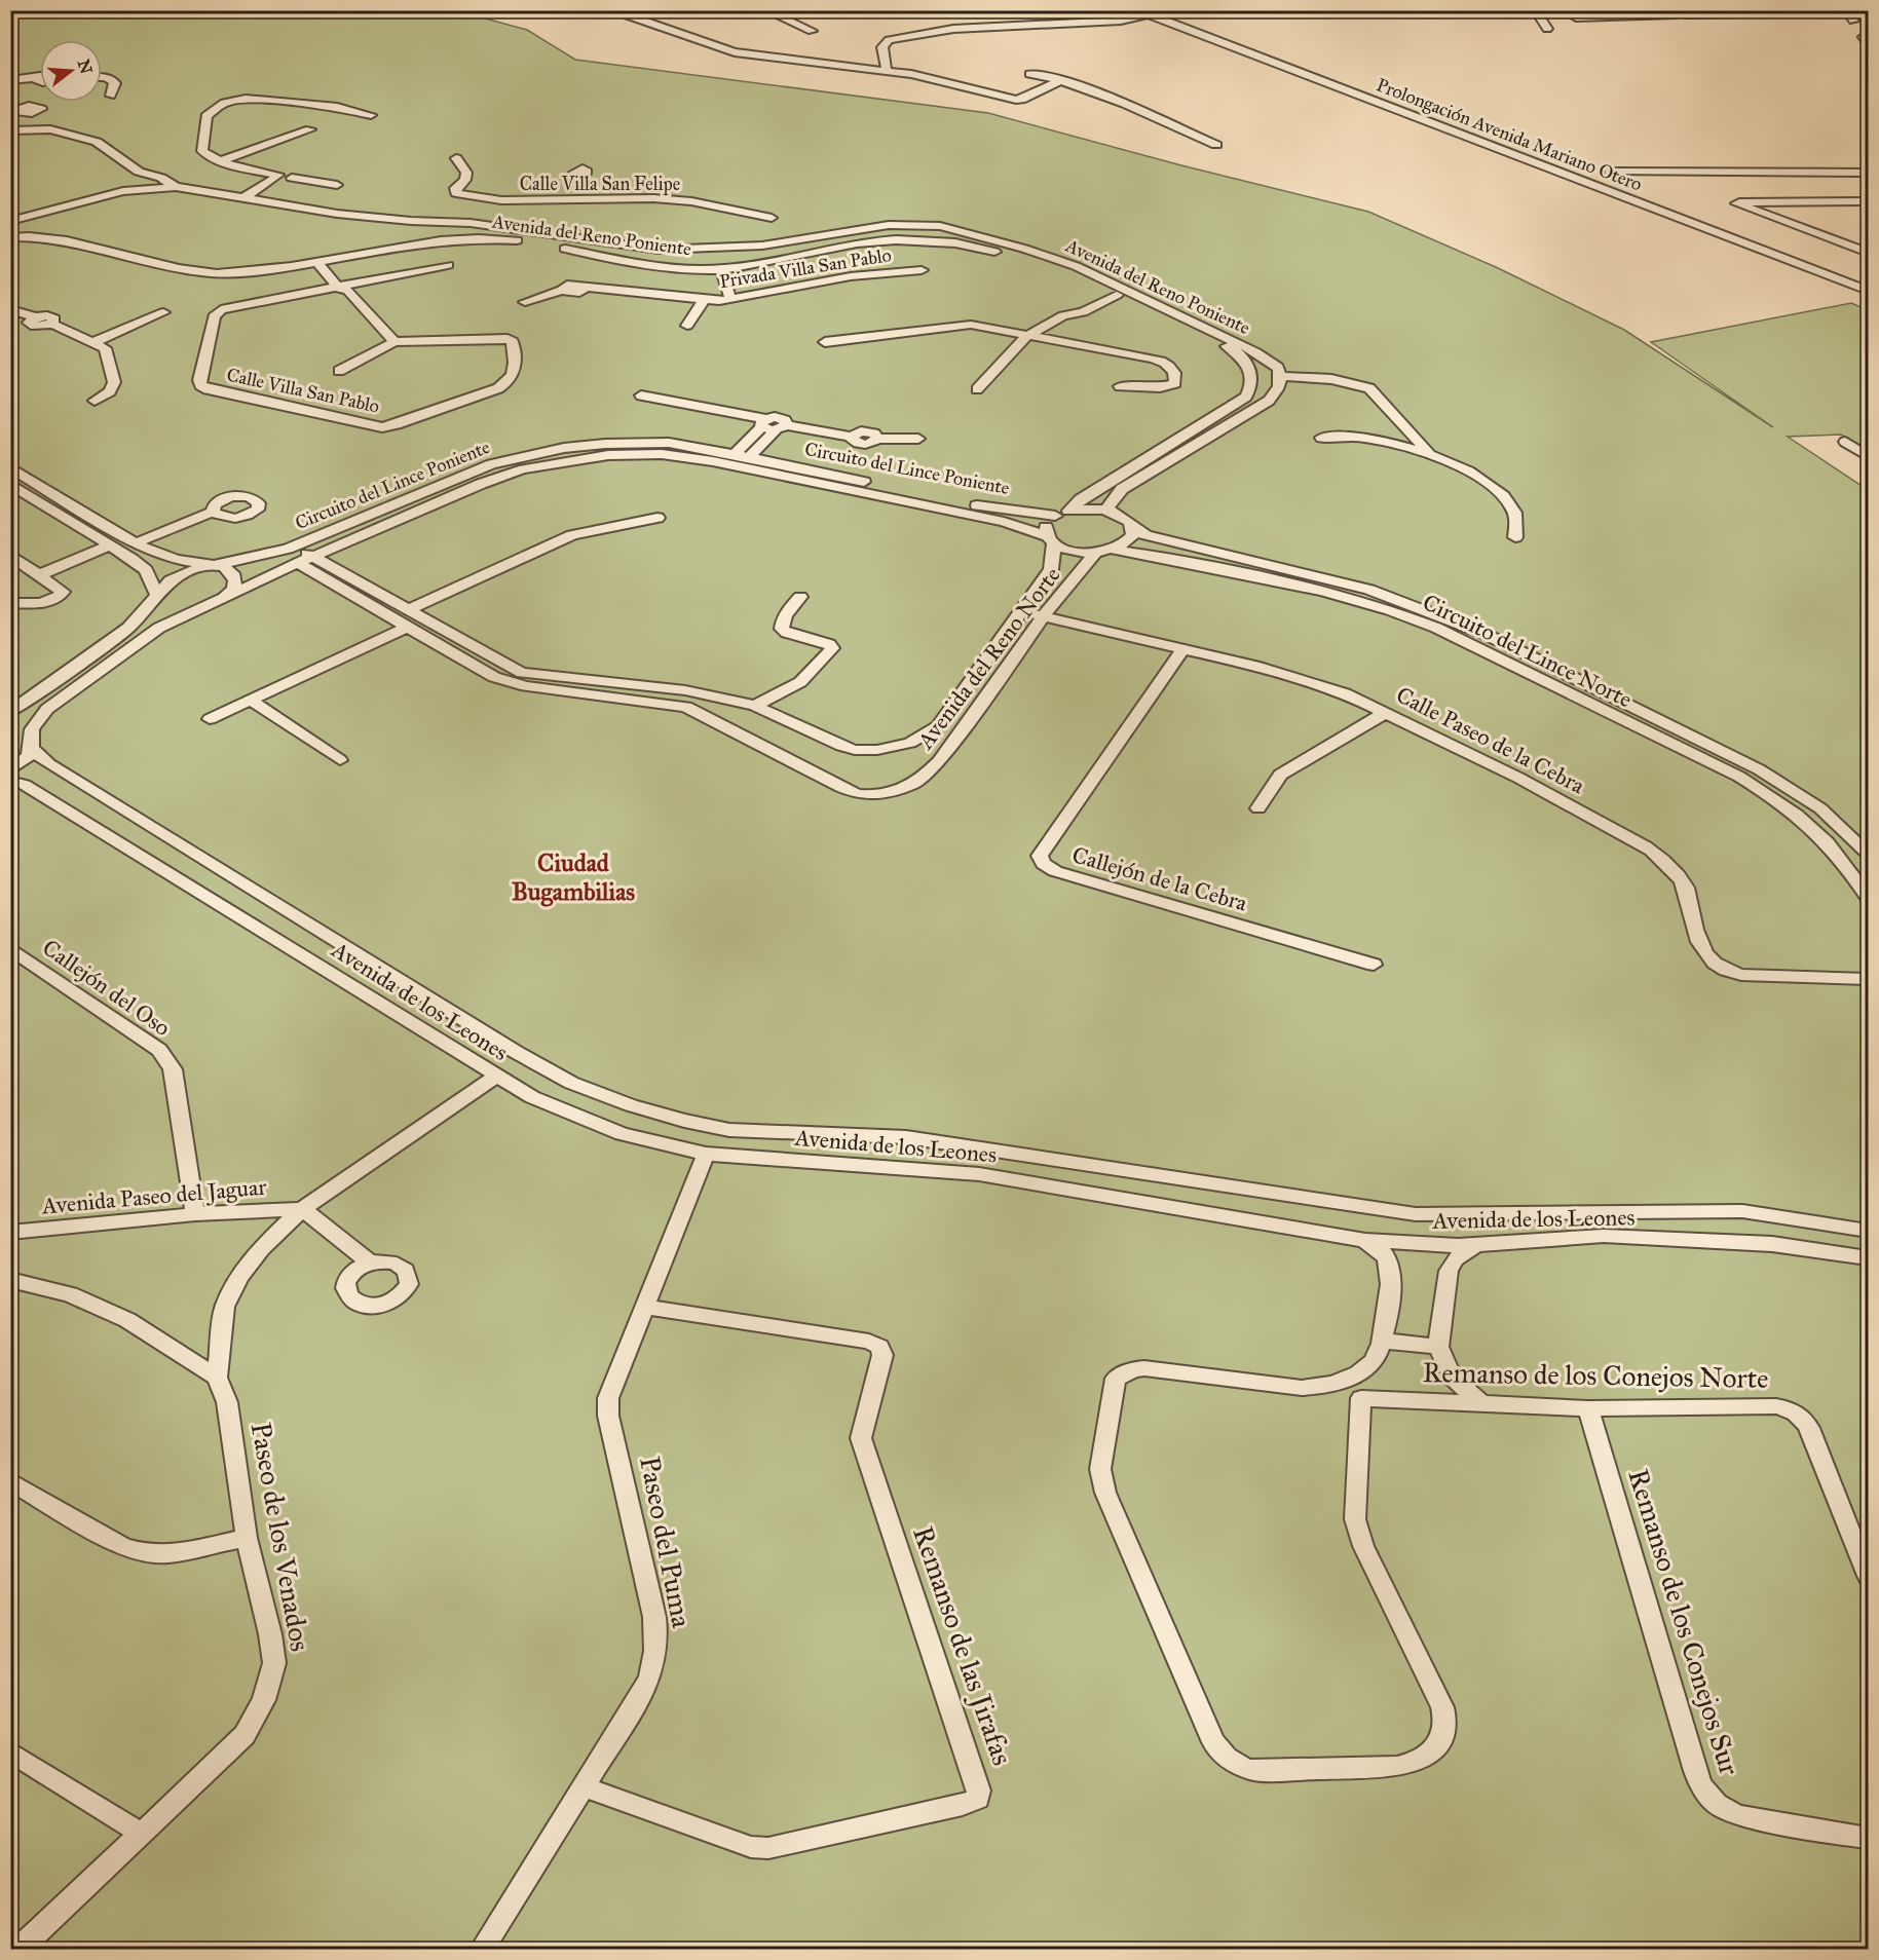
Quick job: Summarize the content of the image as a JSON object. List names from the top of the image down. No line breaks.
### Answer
{"streets":{"street":["Prolongación Avenida Mariano Otero","Calle Villa San Felipe","Avenida del Reno Poniente","Privada Villa San Pablo","Calle Villa San Pablo","Circuito del Lince Poniente","Circuito del Lince Norte","Avenida del Reno Norte","Calle Paseo de la Cebra","Callejón de la Cebra","Callejón del Oso","Avenida de los Leones","Avenida Paseo del Jaguar","Remanso de los Conejos Norte","Paseo de los Venados","Paseo del Puma","Remanso de los Conejos Sur","Remanso de las Jirafas"]},"crossings":[["Calle Villa San Felipe","Avenida del Reno Poniente"],["Avenida del Reno Poniente","Circuito del Lince Poniente"],["Avenida del Reno Poniente","Avenida del Reno Norte"],["Circuito del Lince Poniente","Circuito del Lince Norte"],["Circuito del Lince Poniente","Avenida del Reno Norte"],["Circuito del Lince Poniente","Avenida de los Leones"],["Circuito del Lince Norte","Avenida del Reno Norte"],["Avenida del Reno Norte","Calle Paseo de la Cebra"],["Calle Paseo de la Cebra","Callejón de la Cebra"],["Callejón del Oso","Avenida Paseo del Jaguar"],["Avenida de los Leones","Paseo de los Venados"],["Avenida de los Leones","Paseo del Puma"],["Avenida Paseo del Jaguar","Paseo de los Venados"],["Remanso de los Conejos Norte","Remanso de los Conejos Sur"],["Paseo del Puma","Remanso de las Jirafas"]],"districts":["Ciudad Bugambilias"],"north":"right"}
